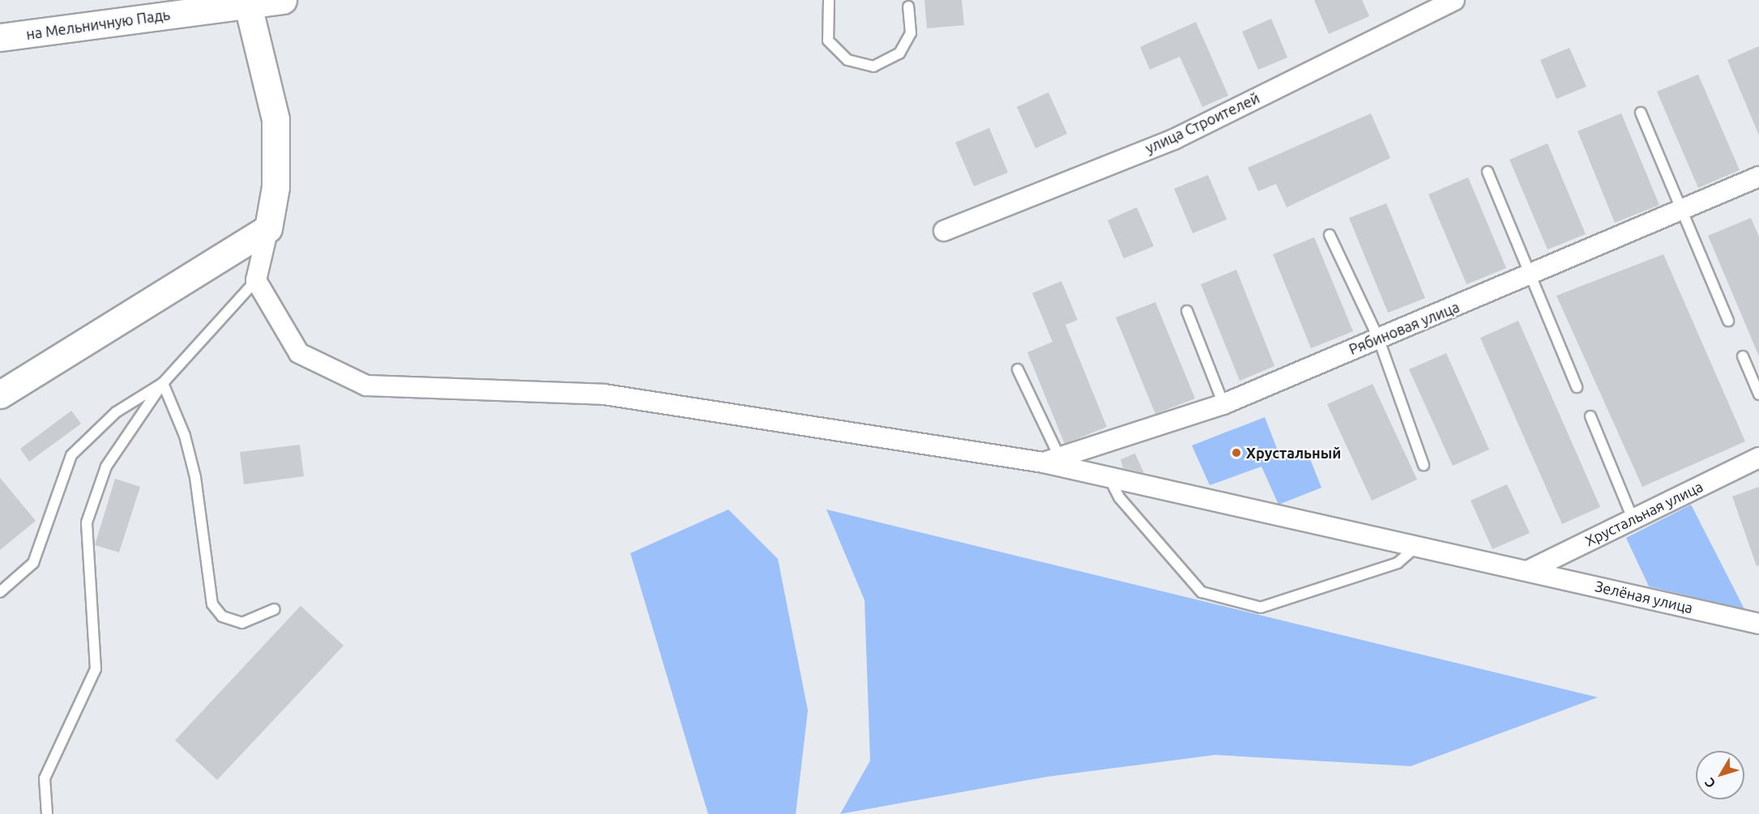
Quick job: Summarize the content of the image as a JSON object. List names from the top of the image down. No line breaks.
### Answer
{"streets":{"street":["на Мельничную Падь","улица Строителей","Рябиновая улица","Хрустальная улица","Зелёная улица"]},"crossings":[["Рябиновая улица","Зелёная улица"],["Хрустальная улица","Зелёная улица"]],"places":["Хрустальный"],"north":"bottom left"}
